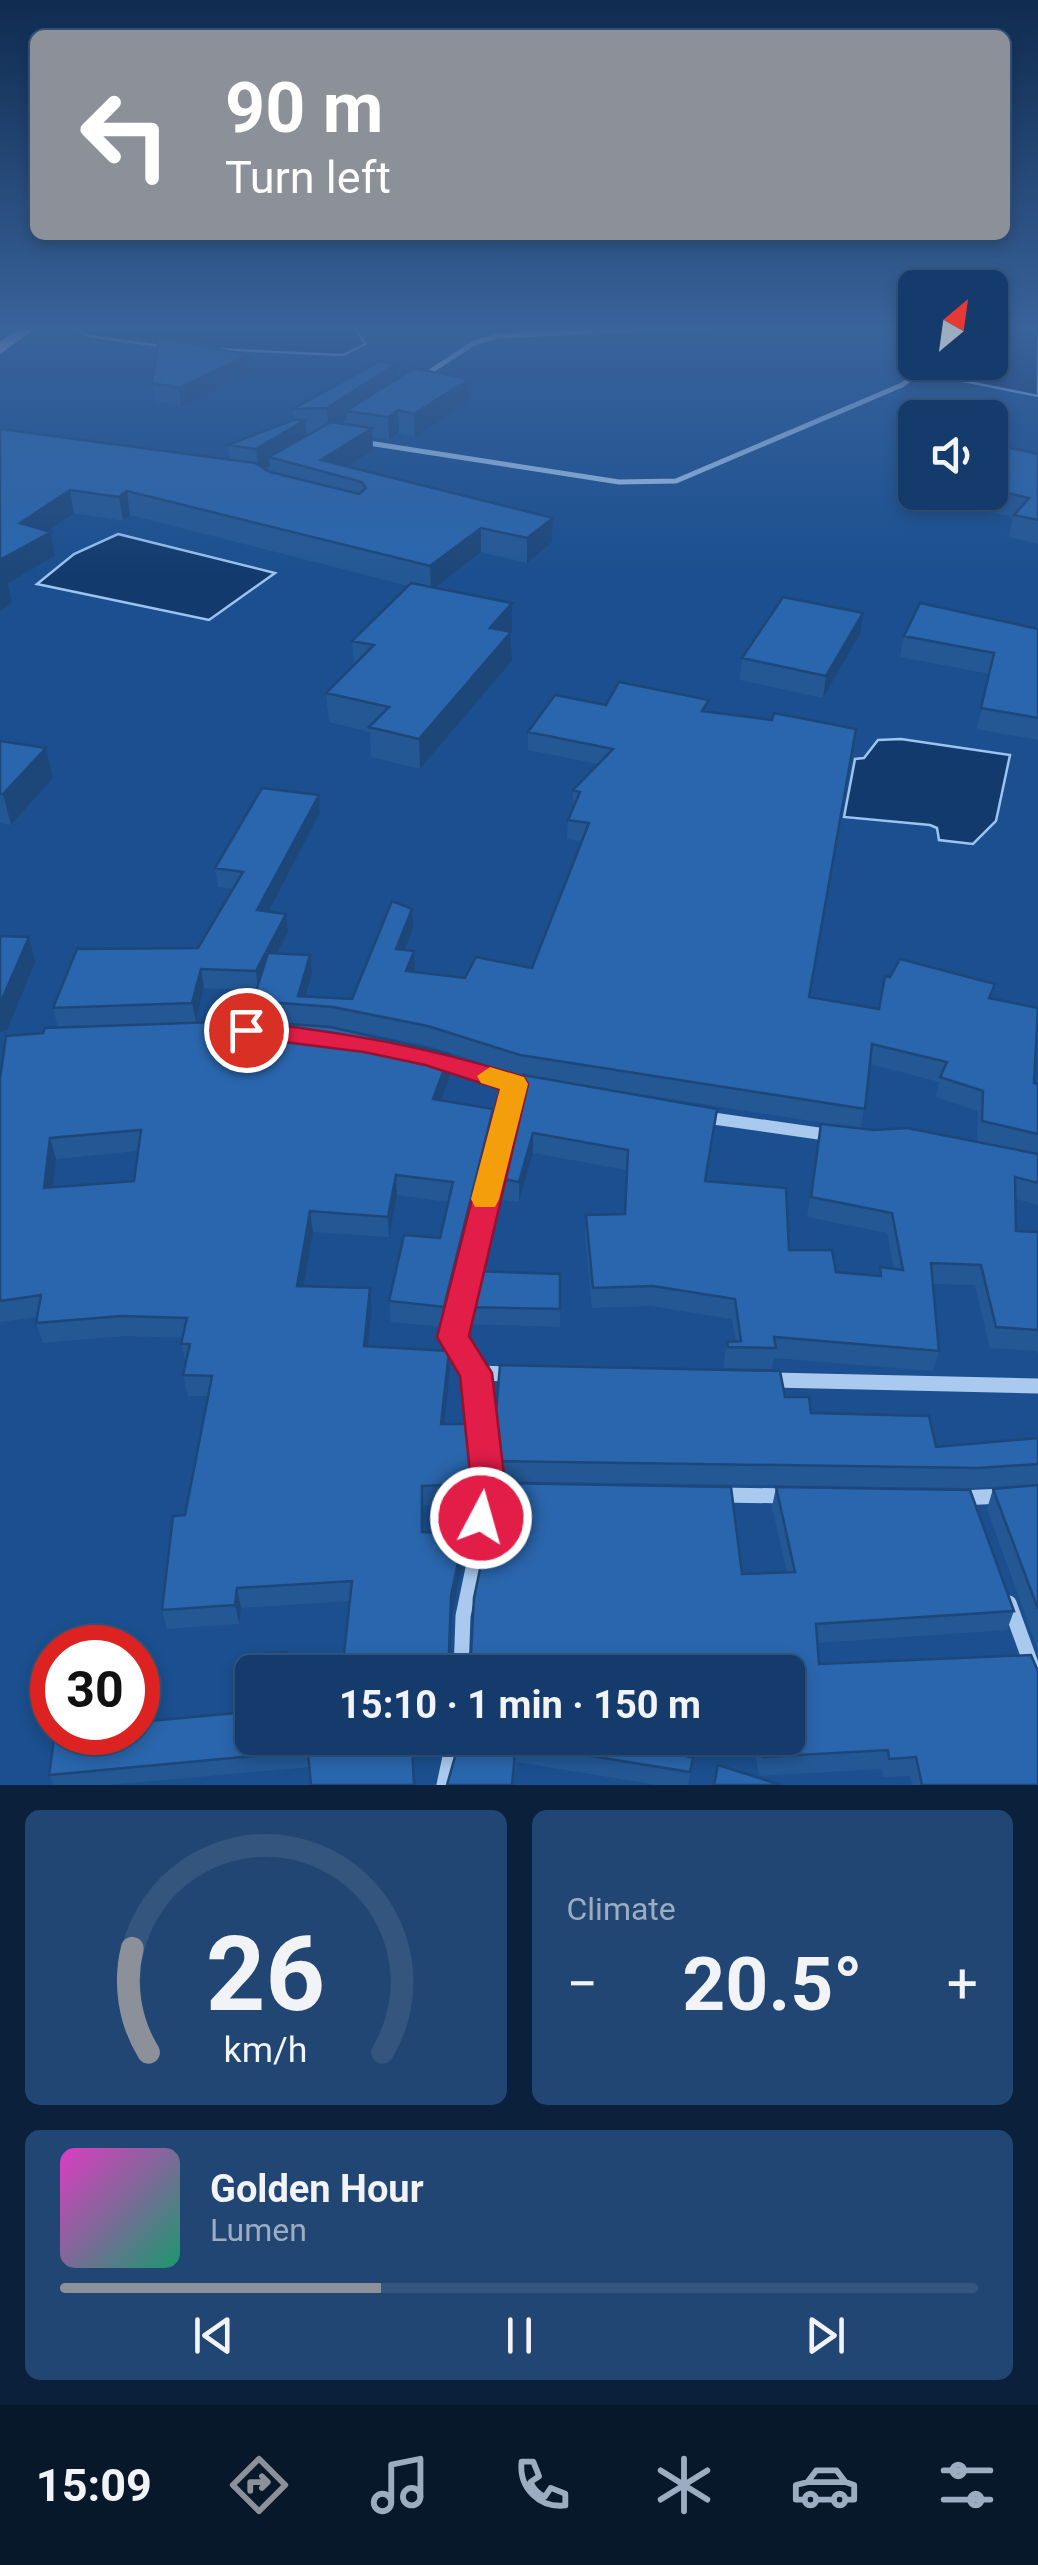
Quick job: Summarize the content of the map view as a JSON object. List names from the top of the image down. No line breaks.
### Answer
{"north":"top right","page":{"turn":["90 m","Turn left"],"limit":"30","trip":"15:10 · 1 min · 150 m","tile":"Climate","heat":["−","20.5°","+"],"song":["Golden Hour","Lumen"],"tabs":"15:09","gauge":["26","km/h"]}}
